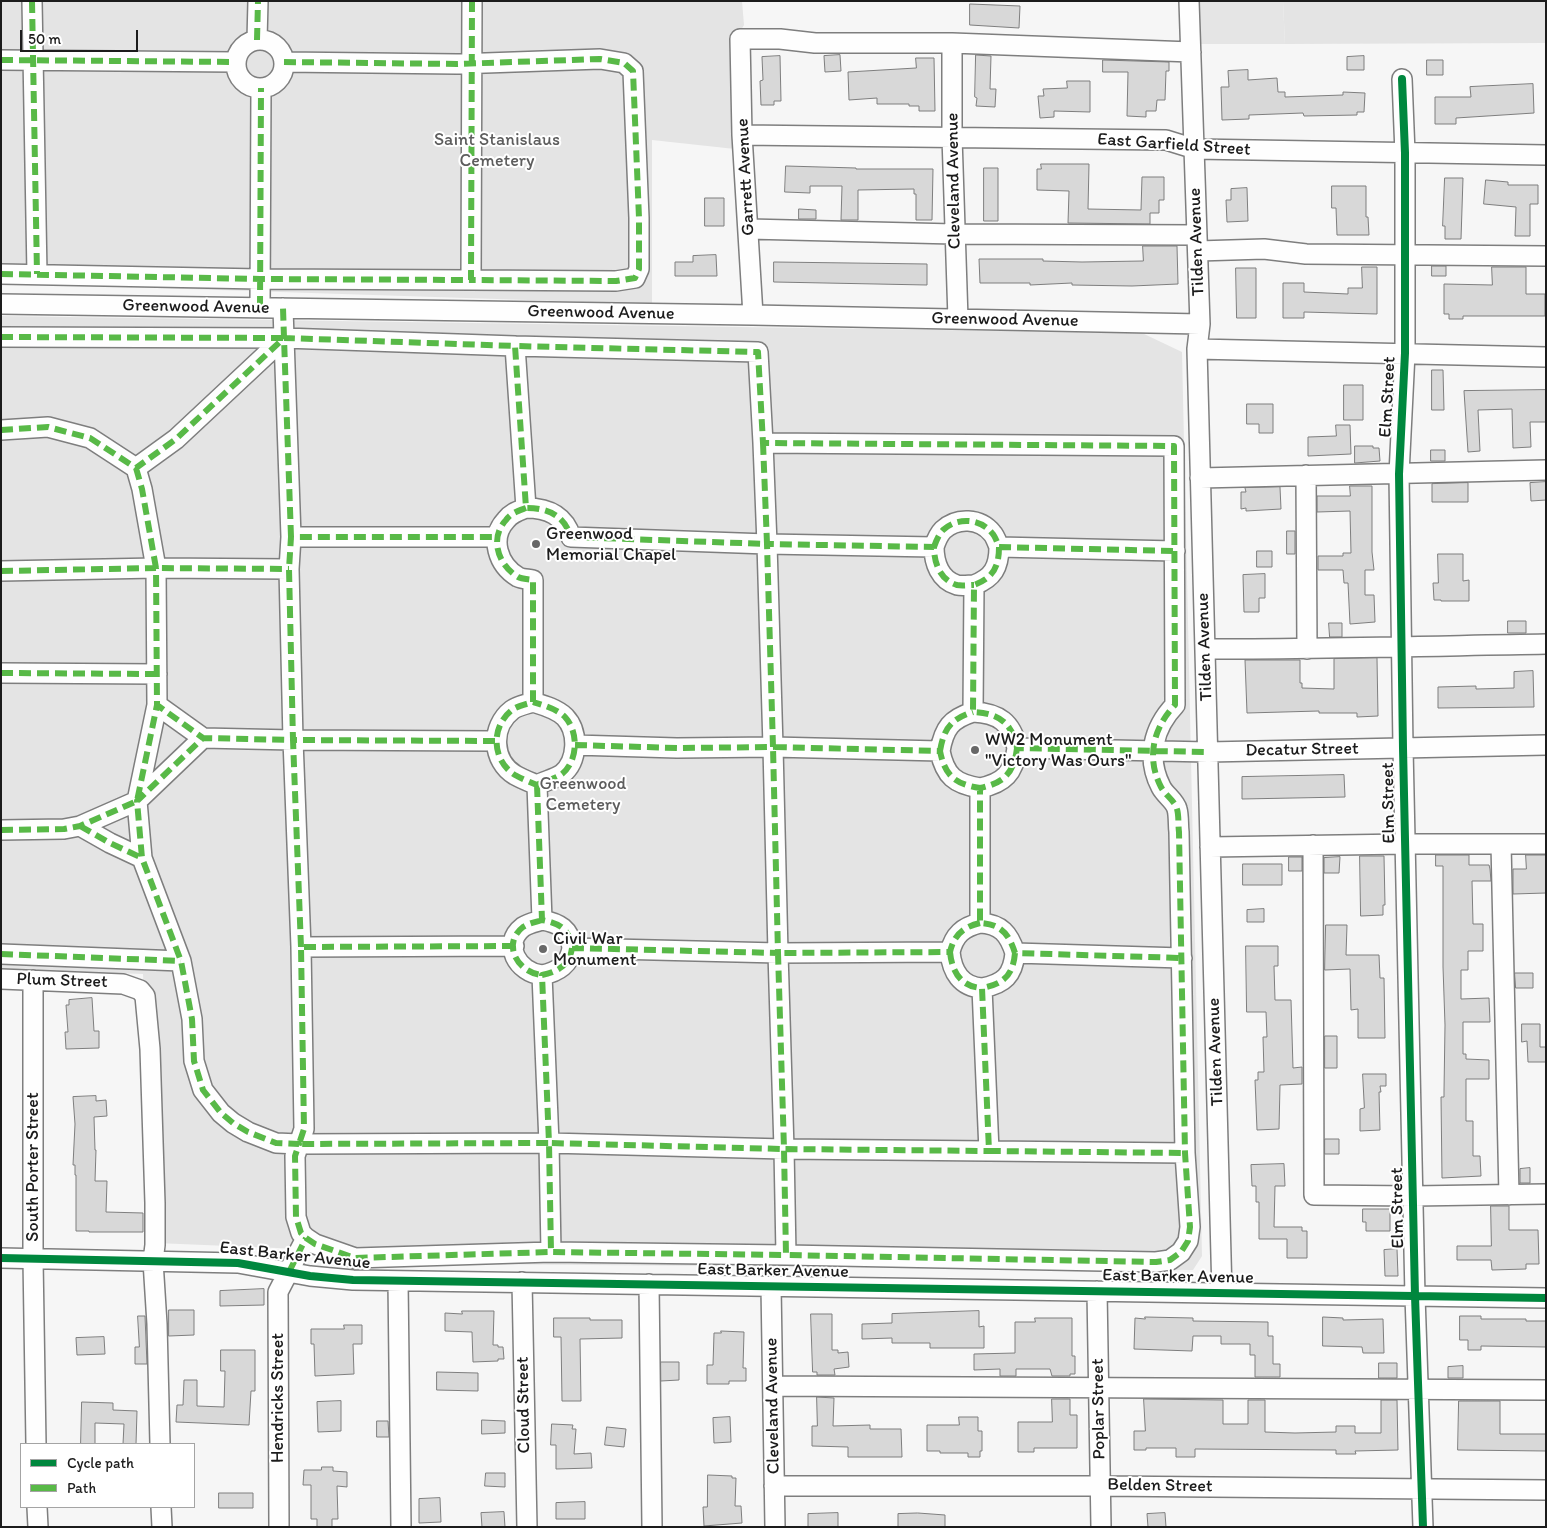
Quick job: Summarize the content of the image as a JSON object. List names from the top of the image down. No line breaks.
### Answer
{"streets":{"street":["East Garfield Street","Garrett Avenue","Cleveland Avenue","Tilden Avenue","Greenwood Avenue","Elm Street","Decatur Street","Plum Street","South Porter Street","East Barker Avenue","Hendricks Street","Cloud Street","Poplar Street","Belden Street"]},"crossings":[["East Garfield Street","Garrett Avenue"],["East Garfield Street","Cleveland Avenue"],["East Garfield Street","Tilden Avenue"],["East Garfield Street","Elm Street"],["Garrett Avenue","Cleveland Avenue"],["Garrett Avenue","Greenwood Avenue"],["Cleveland Avenue","Greenwood Avenue"],["Cleveland Avenue","East Barker Avenue"],["Cleveland Avenue","Belden Street"],["Tilden Avenue","Greenwood Avenue"],["Tilden Avenue","Decatur Street"],["Tilden Avenue","East Barker Avenue"],["Elm Street","Decatur Street"],["Elm Street","East Barker Avenue"],["Elm Street","Belden Street"],["Plum Street","South Porter Street"],["Plum Street","East Barker Avenue"],["South Porter Street","East Barker Avenue"],["East Barker Avenue","Hendricks Street"],["East Barker Avenue","Cloud Street"],["East Barker Avenue","Poplar Street"],["Poplar Street","Belden Street"]],"parks":["Saint Stanislaus Cemetery","Greenwood Cemetery"],"places":["Greenwood Memorial Chapel","WW2 Monument \"Victory Was Ours\"","Civil War Monument"],"legend":["Cycle path","Path"],"scale_bar":"50 m"}
